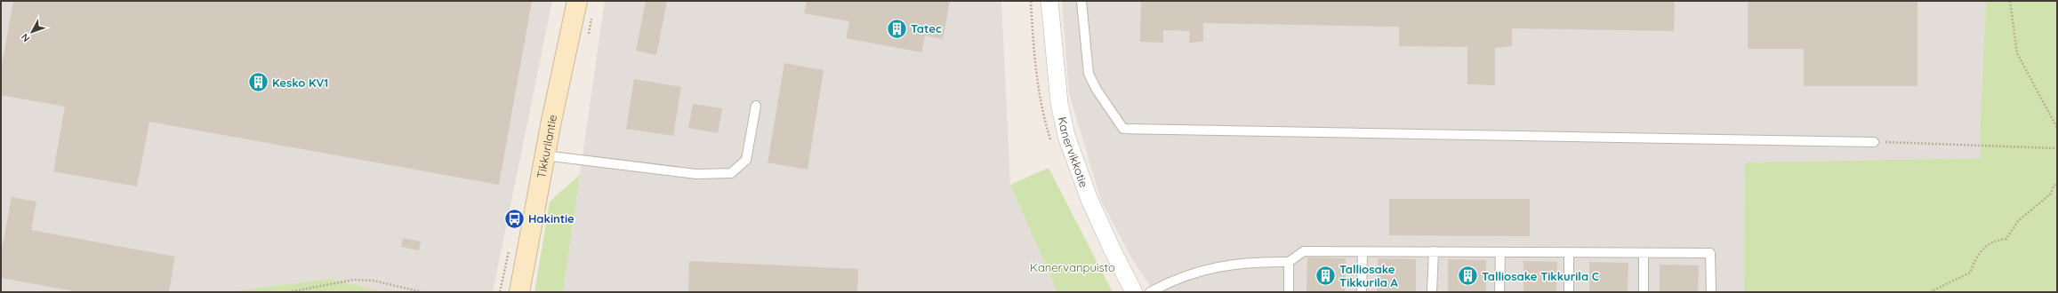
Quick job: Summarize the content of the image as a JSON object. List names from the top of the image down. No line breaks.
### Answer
{"streets":{"main road":["Tikkurilantie"],"street":["Kanervikkotie"]},"parks":["Kanervanpuisto"],"places":{"building":["Tatec","Kesko KV1","Talliosake Tikkurila A","Talliosake Tikkurila C"],"bus stop":["Hakintie"]},"north":"bottom left"}
